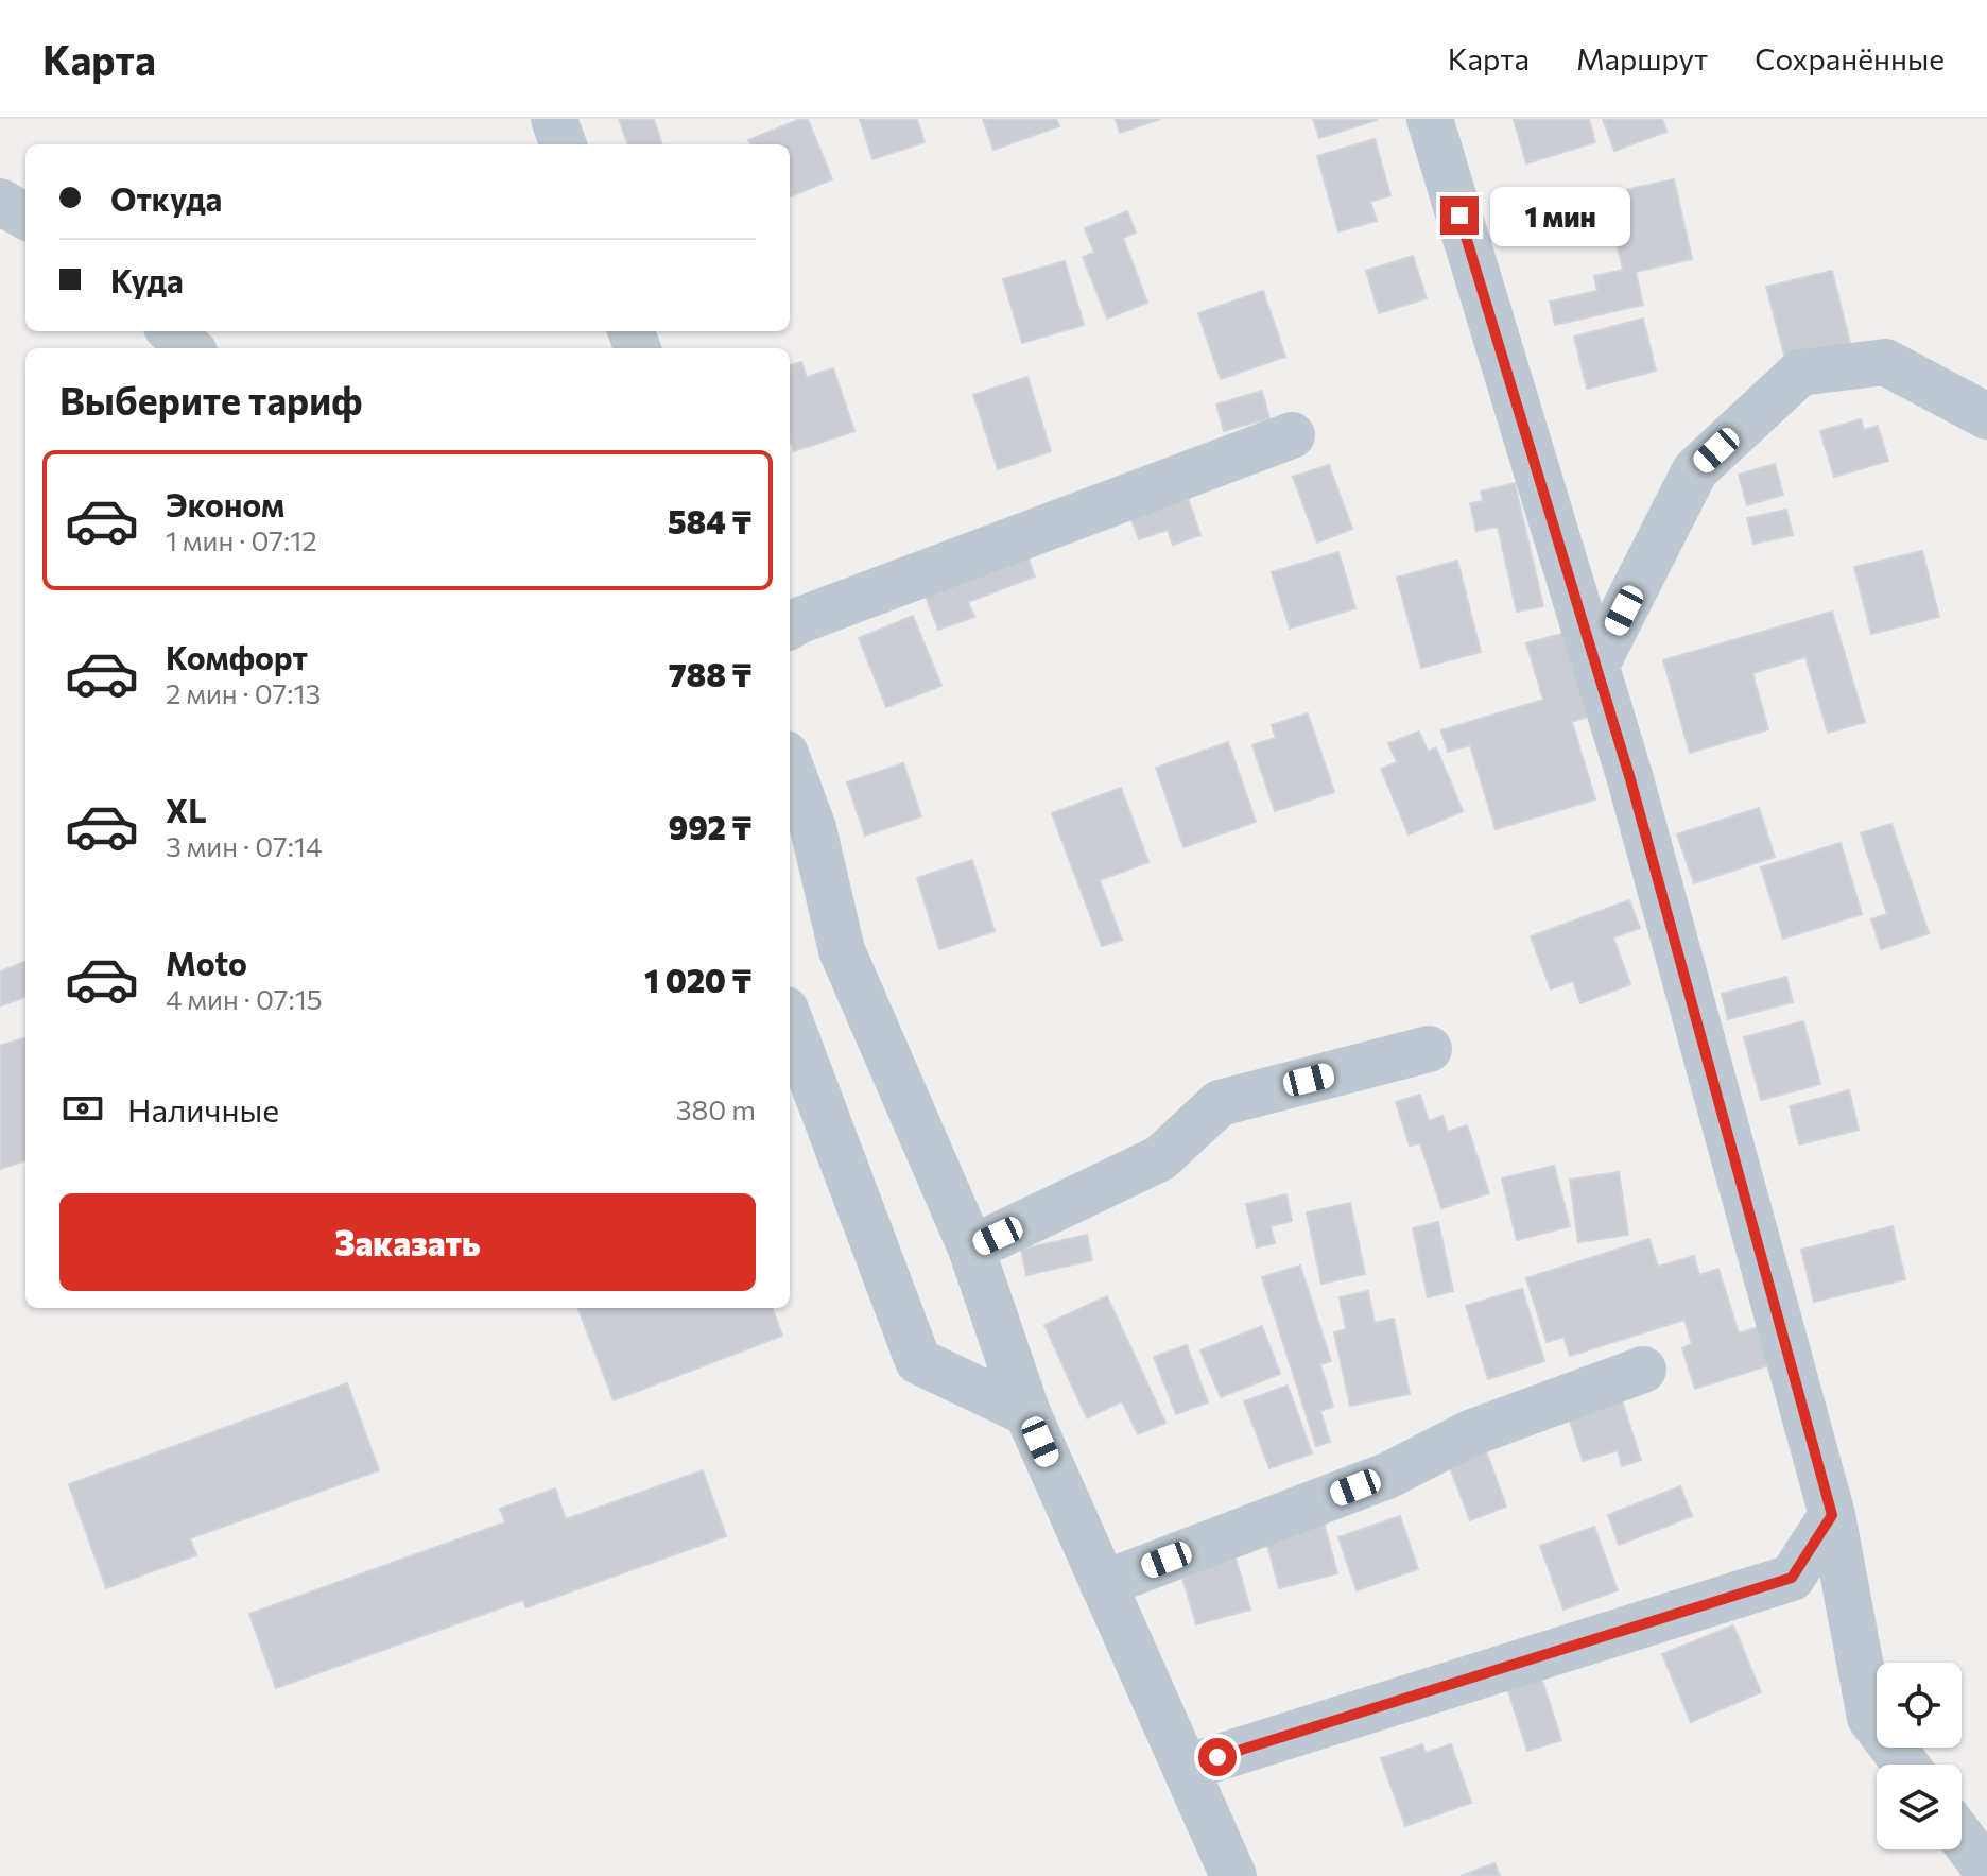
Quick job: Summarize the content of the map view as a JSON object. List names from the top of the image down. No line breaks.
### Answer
{"page":{"header":"Карта","nav":["Карта","Маршрут","Сохранённые"],"banner":["Откуда","Куда"],"bubble":"1 мин","heading":"Выберите тариф","list":[{"name":"Эконом","note":"1 мин · 07:12","value":"584 ₸"},{"name":"Комфорт","note":"2 мин · 07:13","value":"788 ₸"},{"name":"XL","note":"3 мин · 07:14","value":"992 ₸"},{"name":"Moto","note":"4 мин · 07:15","value":"1 020 ₸"}],"pay":["Наличные","380 m"],"buttons":"Заказать"}}
